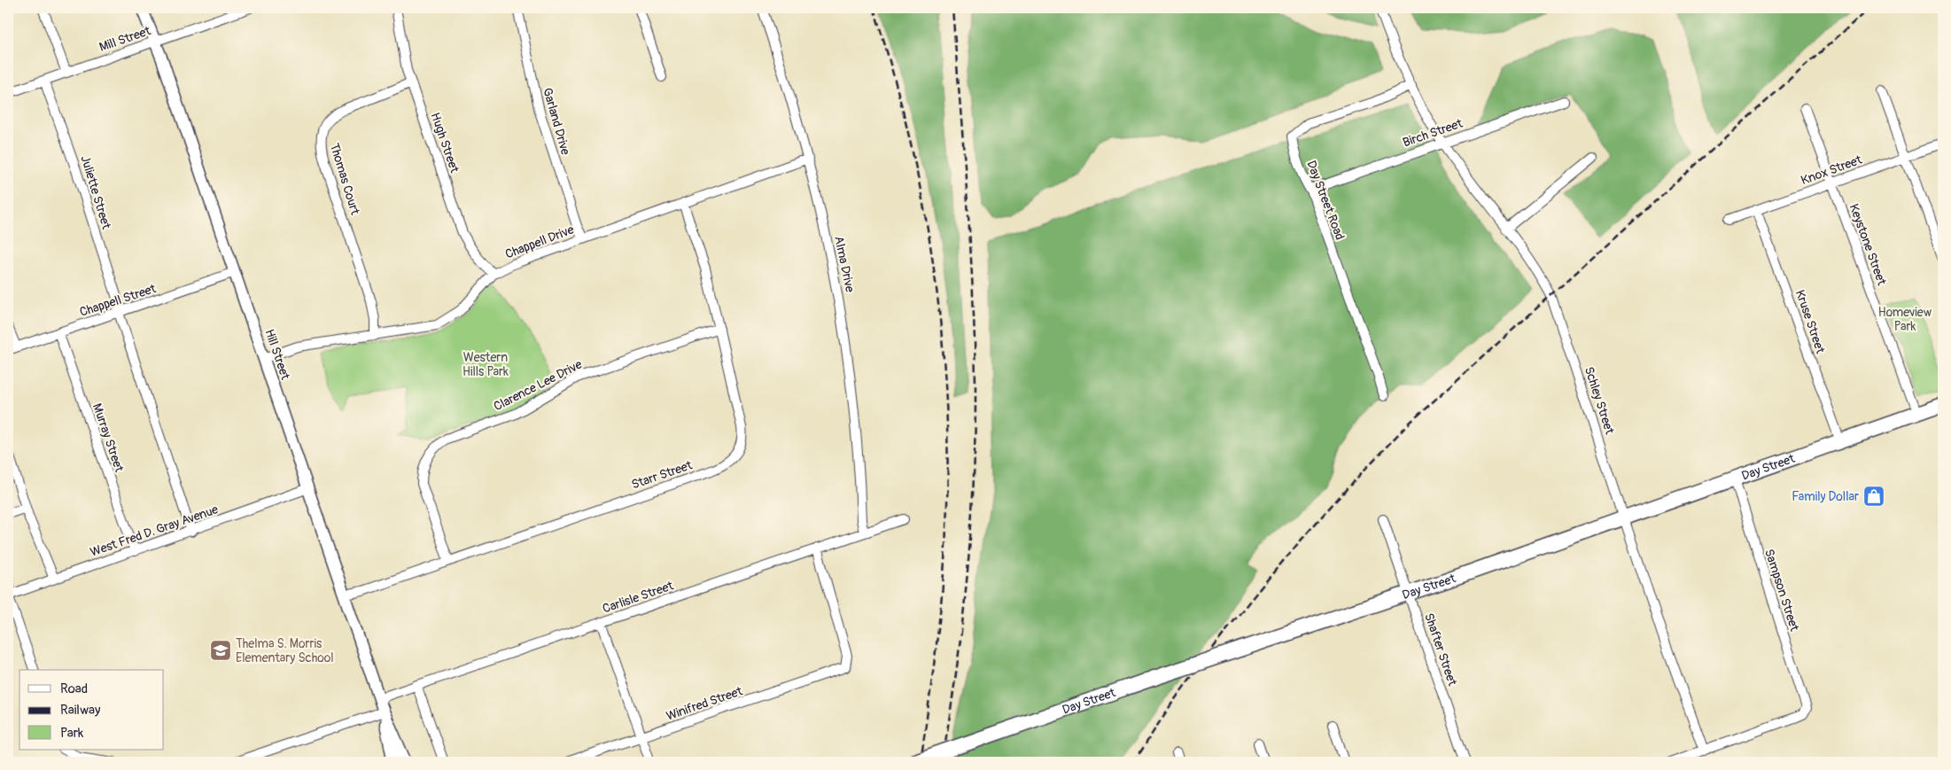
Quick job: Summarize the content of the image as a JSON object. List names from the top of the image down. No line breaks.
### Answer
{"streets":{"main road":["Day Street"],"street":["Mill Street","Garland Drive","Birch Street","Hugh Street","Knox Street","Thomas Court","Juliette Street","Day Street Road","Chappell Drive","Keystone Street","Alma Drive","Chappell Street","Kruse Street","Hill Street","Clarence Lee Drive","Schley Street","Murray Street","Starr Street","West Fred D. Gray Avenue","Sampson Street","Carlisle Street","Shafter Street","Winifred Street"]},"crossings":[["Mill Street","Juliette Street"],["Mill Street","Hill Street"],["Garland Drive","Chappell Drive"],["Birch Street","Day Street Road"],["Birch Street","Schley Street"],["Hugh Street","Thomas Court"],["Hugh Street","Chappell Drive"],["Knox Street","Keystone Street"],["Knox Street","Kruse Street"],["Thomas Court","Chappell Drive"],["Juliette Street","Chappell Street"],["Juliette Street","West Fred D. Gray Avenue"],["Day Street Road","Schley Street"],["Chappell Drive","Alma Drive"],["Chappell Drive","Hill Street"],["Chappell Drive","Starr Street"],["Keystone Street","Day Street"],["Alma Drive","Carlisle Street"],["Chappell Street","Hill Street"],["Chappell Street","Murray Street"],["Kruse Street","Day Street"],["Hill Street","Starr Street"],["Hill Street","West Fred D. Gray Avenue"],["Hill Street","Carlisle Street"],["Clarence Lee Drive","Starr Street"],["Schley Street","Day Street"],["Schley Street","Sampson Street"],["Murray Street","West Fred D. Gray Avenue"],["Day Street","Sampson Street"],["Day Street","Shafter Street"],["Carlisle Street","Winifred Street"]],"parks":["Homeview Park","Western Hills Park"],"places":{"shop":["Family Dollar"],"school or university":["Thelma S. Morris Elementary School"]},"legend":["Road","Railway","Park"]}
